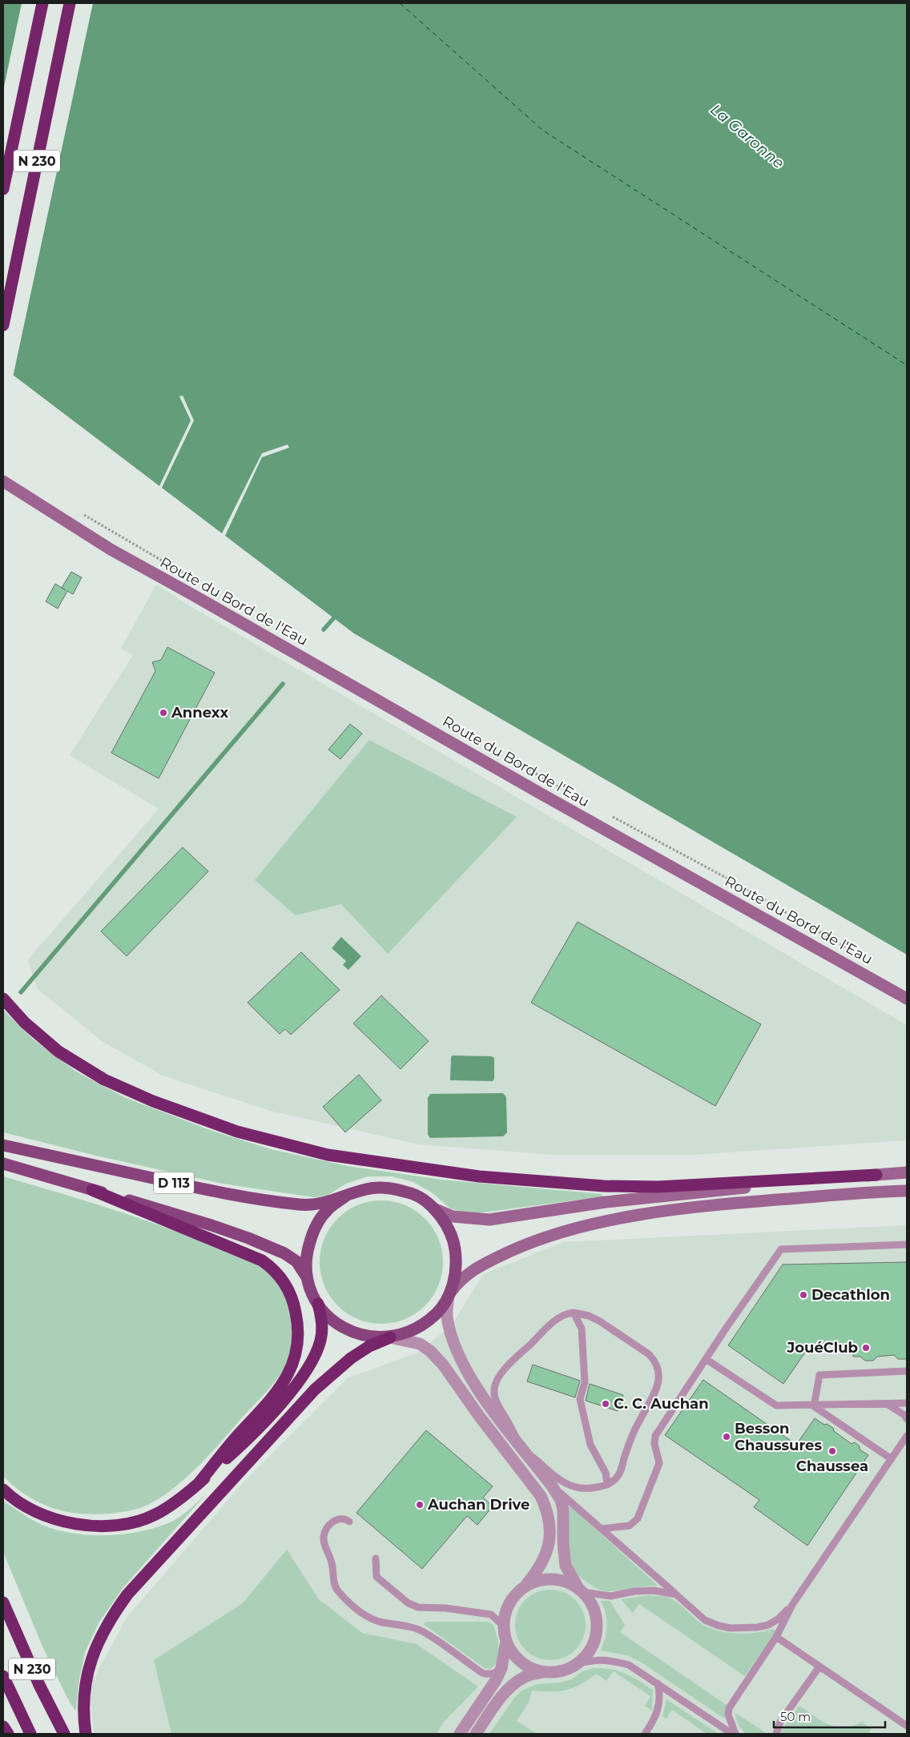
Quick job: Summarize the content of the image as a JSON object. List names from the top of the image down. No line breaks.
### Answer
{"streets":{"highway":["N 230"],"main road":["D 113"],"street":["Route du Bord de l'Eau"]},"water":["La Garonne"],"places":["Annexx","Decathlon","JouéClub","C. C. Auchan","Besson Chaussures","Chaussea","Auchan Drive"],"scale_bar":"50 m"}
